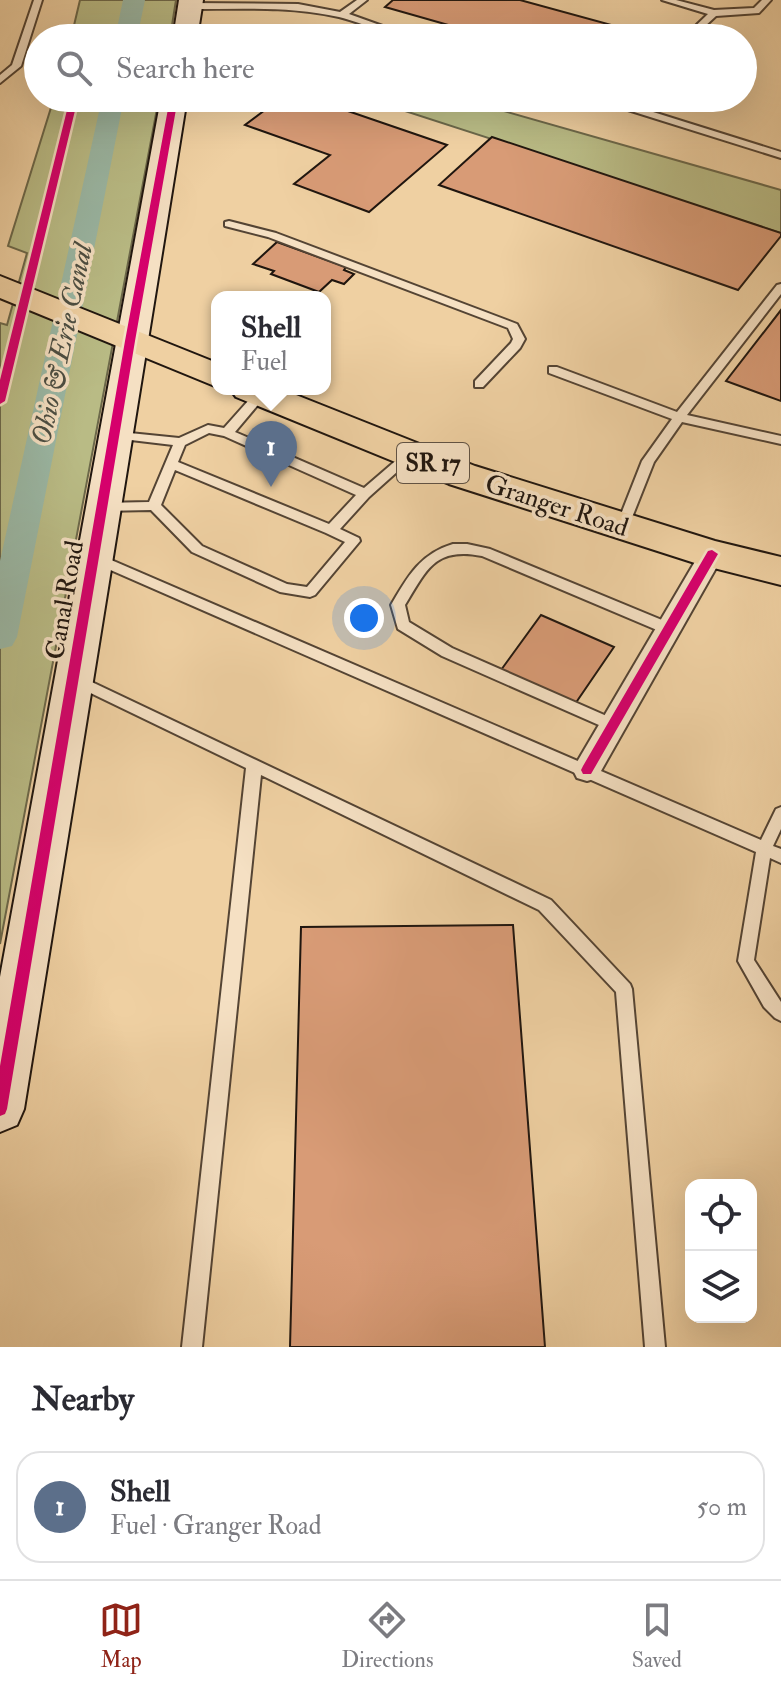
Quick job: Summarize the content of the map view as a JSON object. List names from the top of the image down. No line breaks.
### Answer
{"streets":{"main road":["SR 17","Granger Road"],"street":["Canal Road"]},"water":["Ohio & Erie Canal"],"page":{"search":"Search here","popup":["Shell","Fuel"],"pins":"1","heading":"Nearby","list":[{"mark":"1","name":"Shell","note":"Fuel · Granger Road","value":"50 m"}],"nav":["Map","Directions","Saved"]}}
